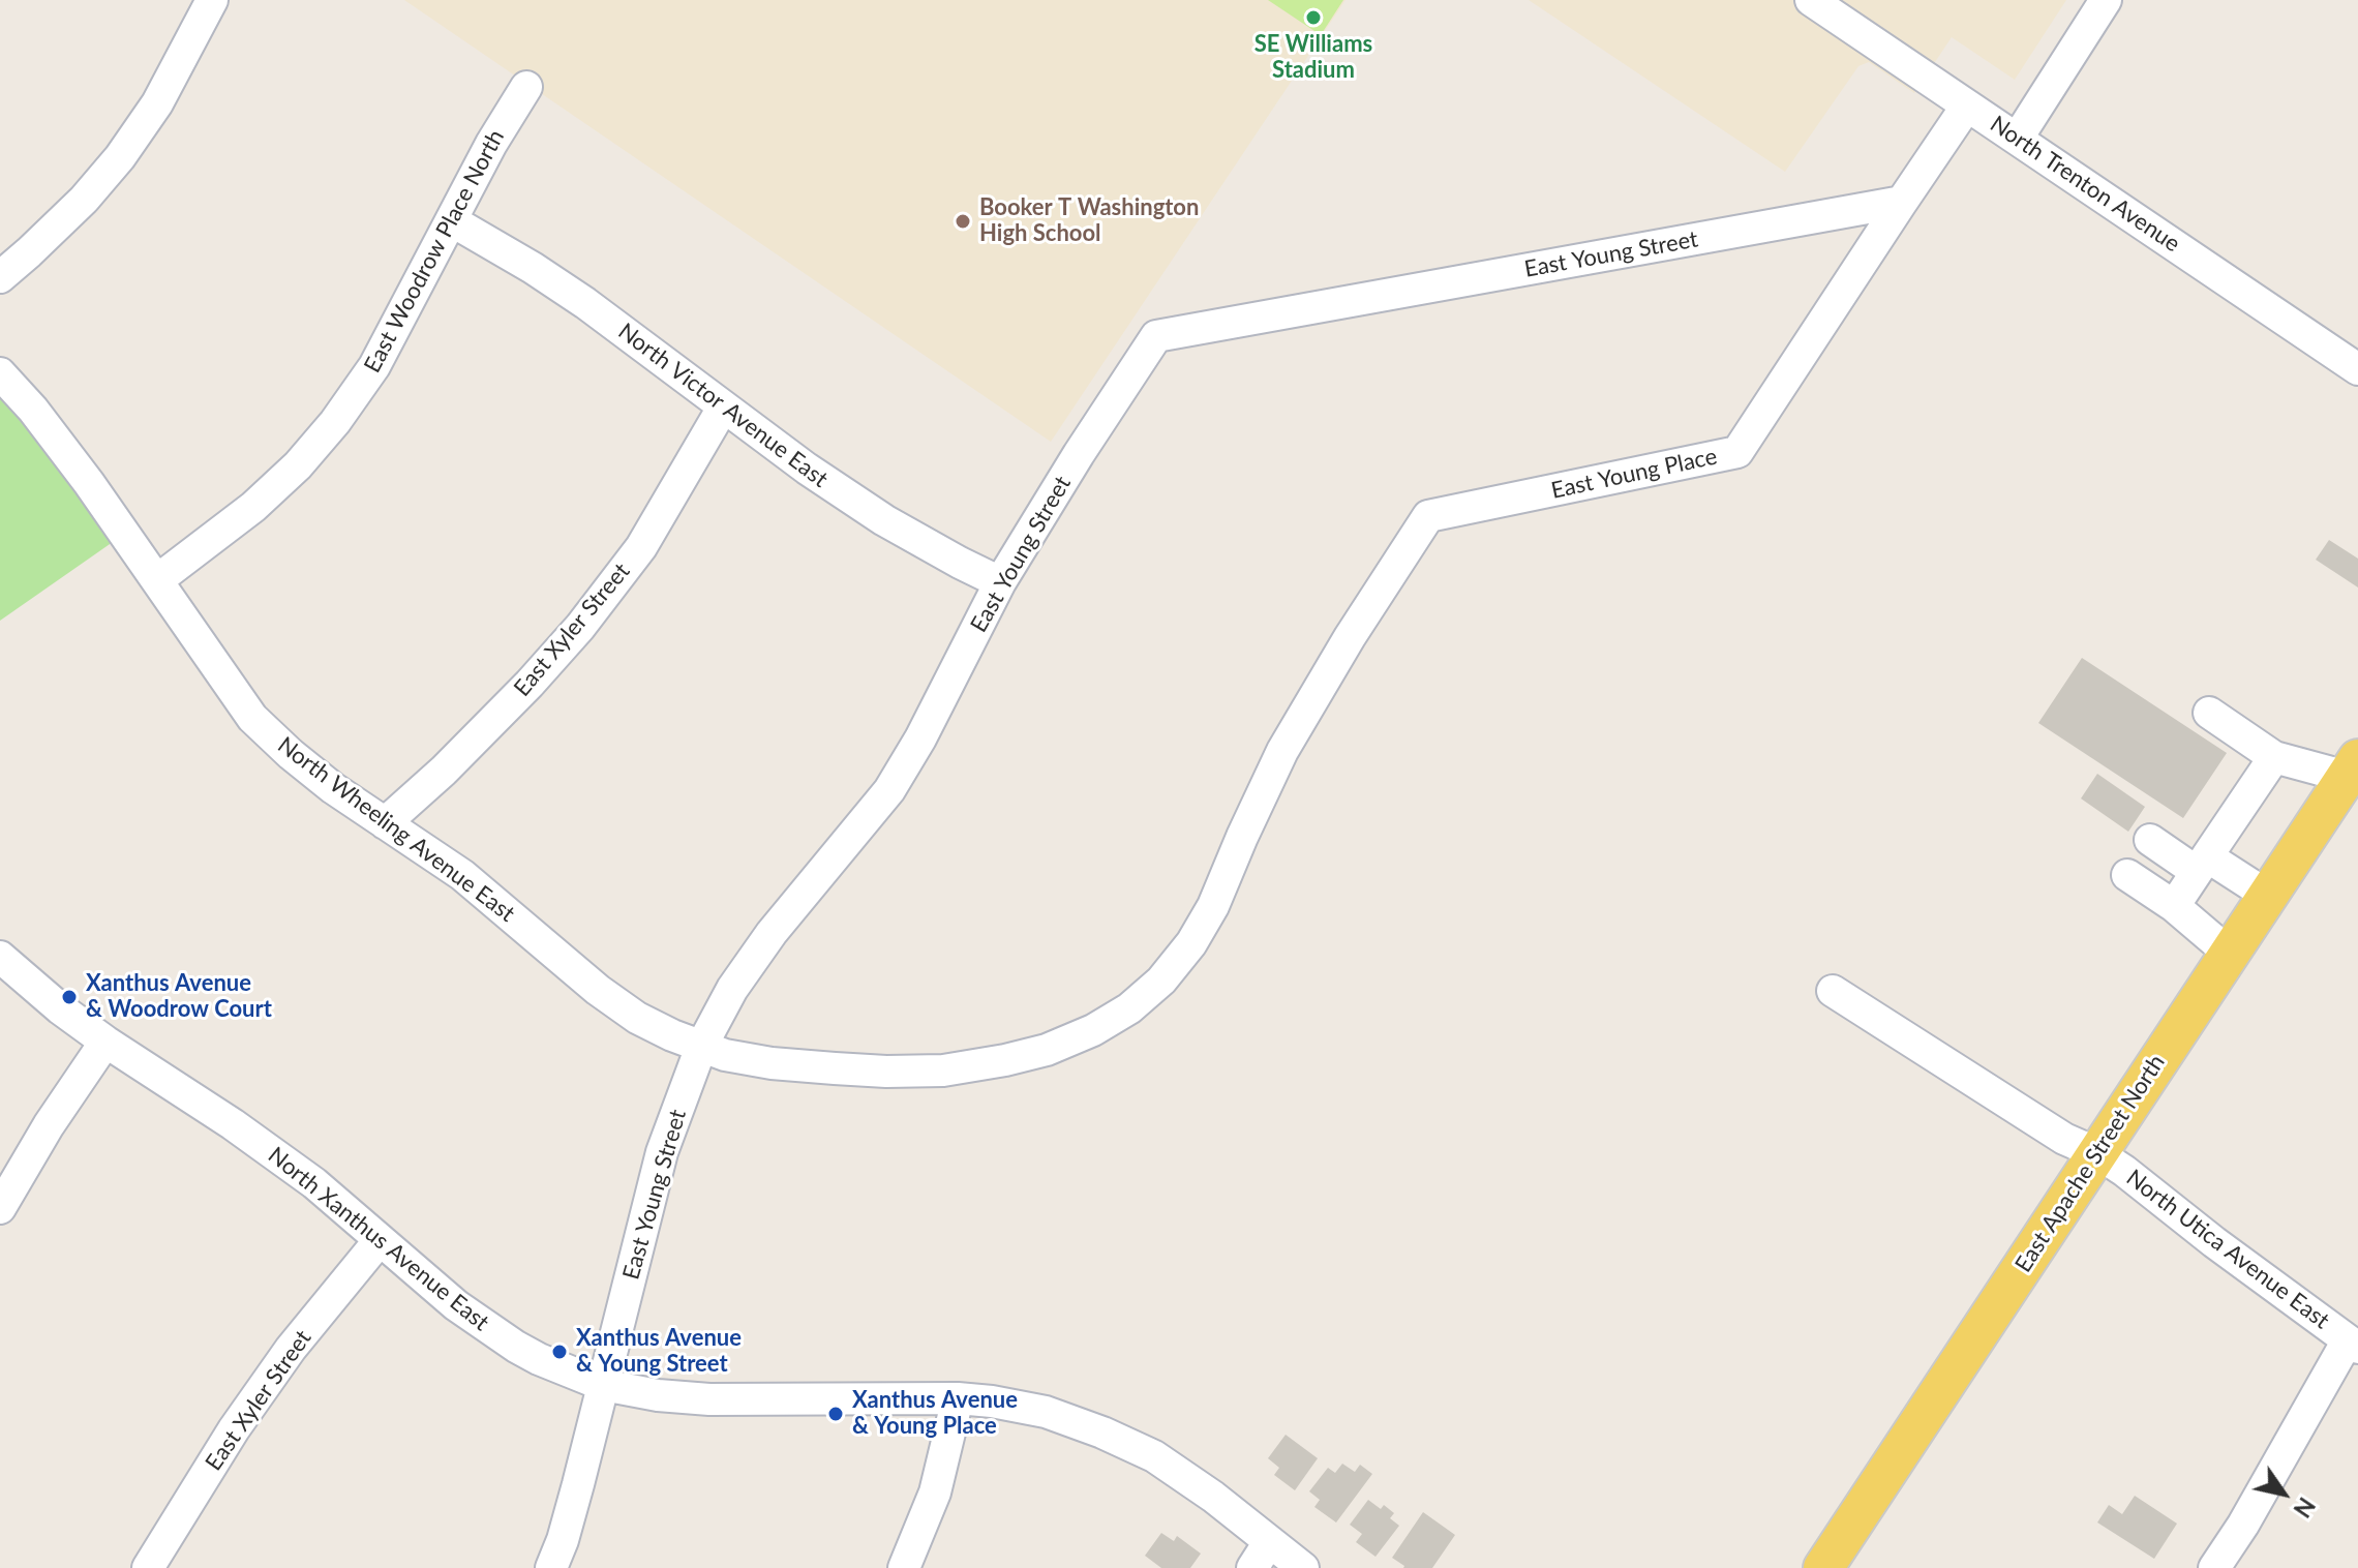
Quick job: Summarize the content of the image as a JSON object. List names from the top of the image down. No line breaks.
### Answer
{"streets":{"main road":["East Apache Street North"],"street":["North Trenton Avenue","East Woodrow Place North","East Young Street","North Victor Avenue East","East Young Place","East Xyler Street","North Wheeling Avenue East","North Xanthus Avenue East","North Utica Avenue East"]},"crossings":[["East Woodrow Place North","North Victor Avenue East"],["East Woodrow Place North","North Wheeling Avenue East"],["East Young Street","North Victor Avenue East"],["East Young Street","East Young Place"],["East Young Street","North Wheeling Avenue East"],["East Young Street","North Xanthus Avenue East"],["North Victor Avenue East","East Xyler Street"],["East Young Place","North Wheeling Avenue East"],["East Xyler Street","North Wheeling Avenue East"],["East Xyler Street","North Xanthus Avenue East"],["East Apache Street North","North Utica Avenue East"]],"places":["SE Williams Stadium","Booker T Washington High School","Xanthus Avenue & Woodrow Court","Xanthus Avenue & Young Street","Xanthus Avenue & Young Place"],"north":"bottom right"}
